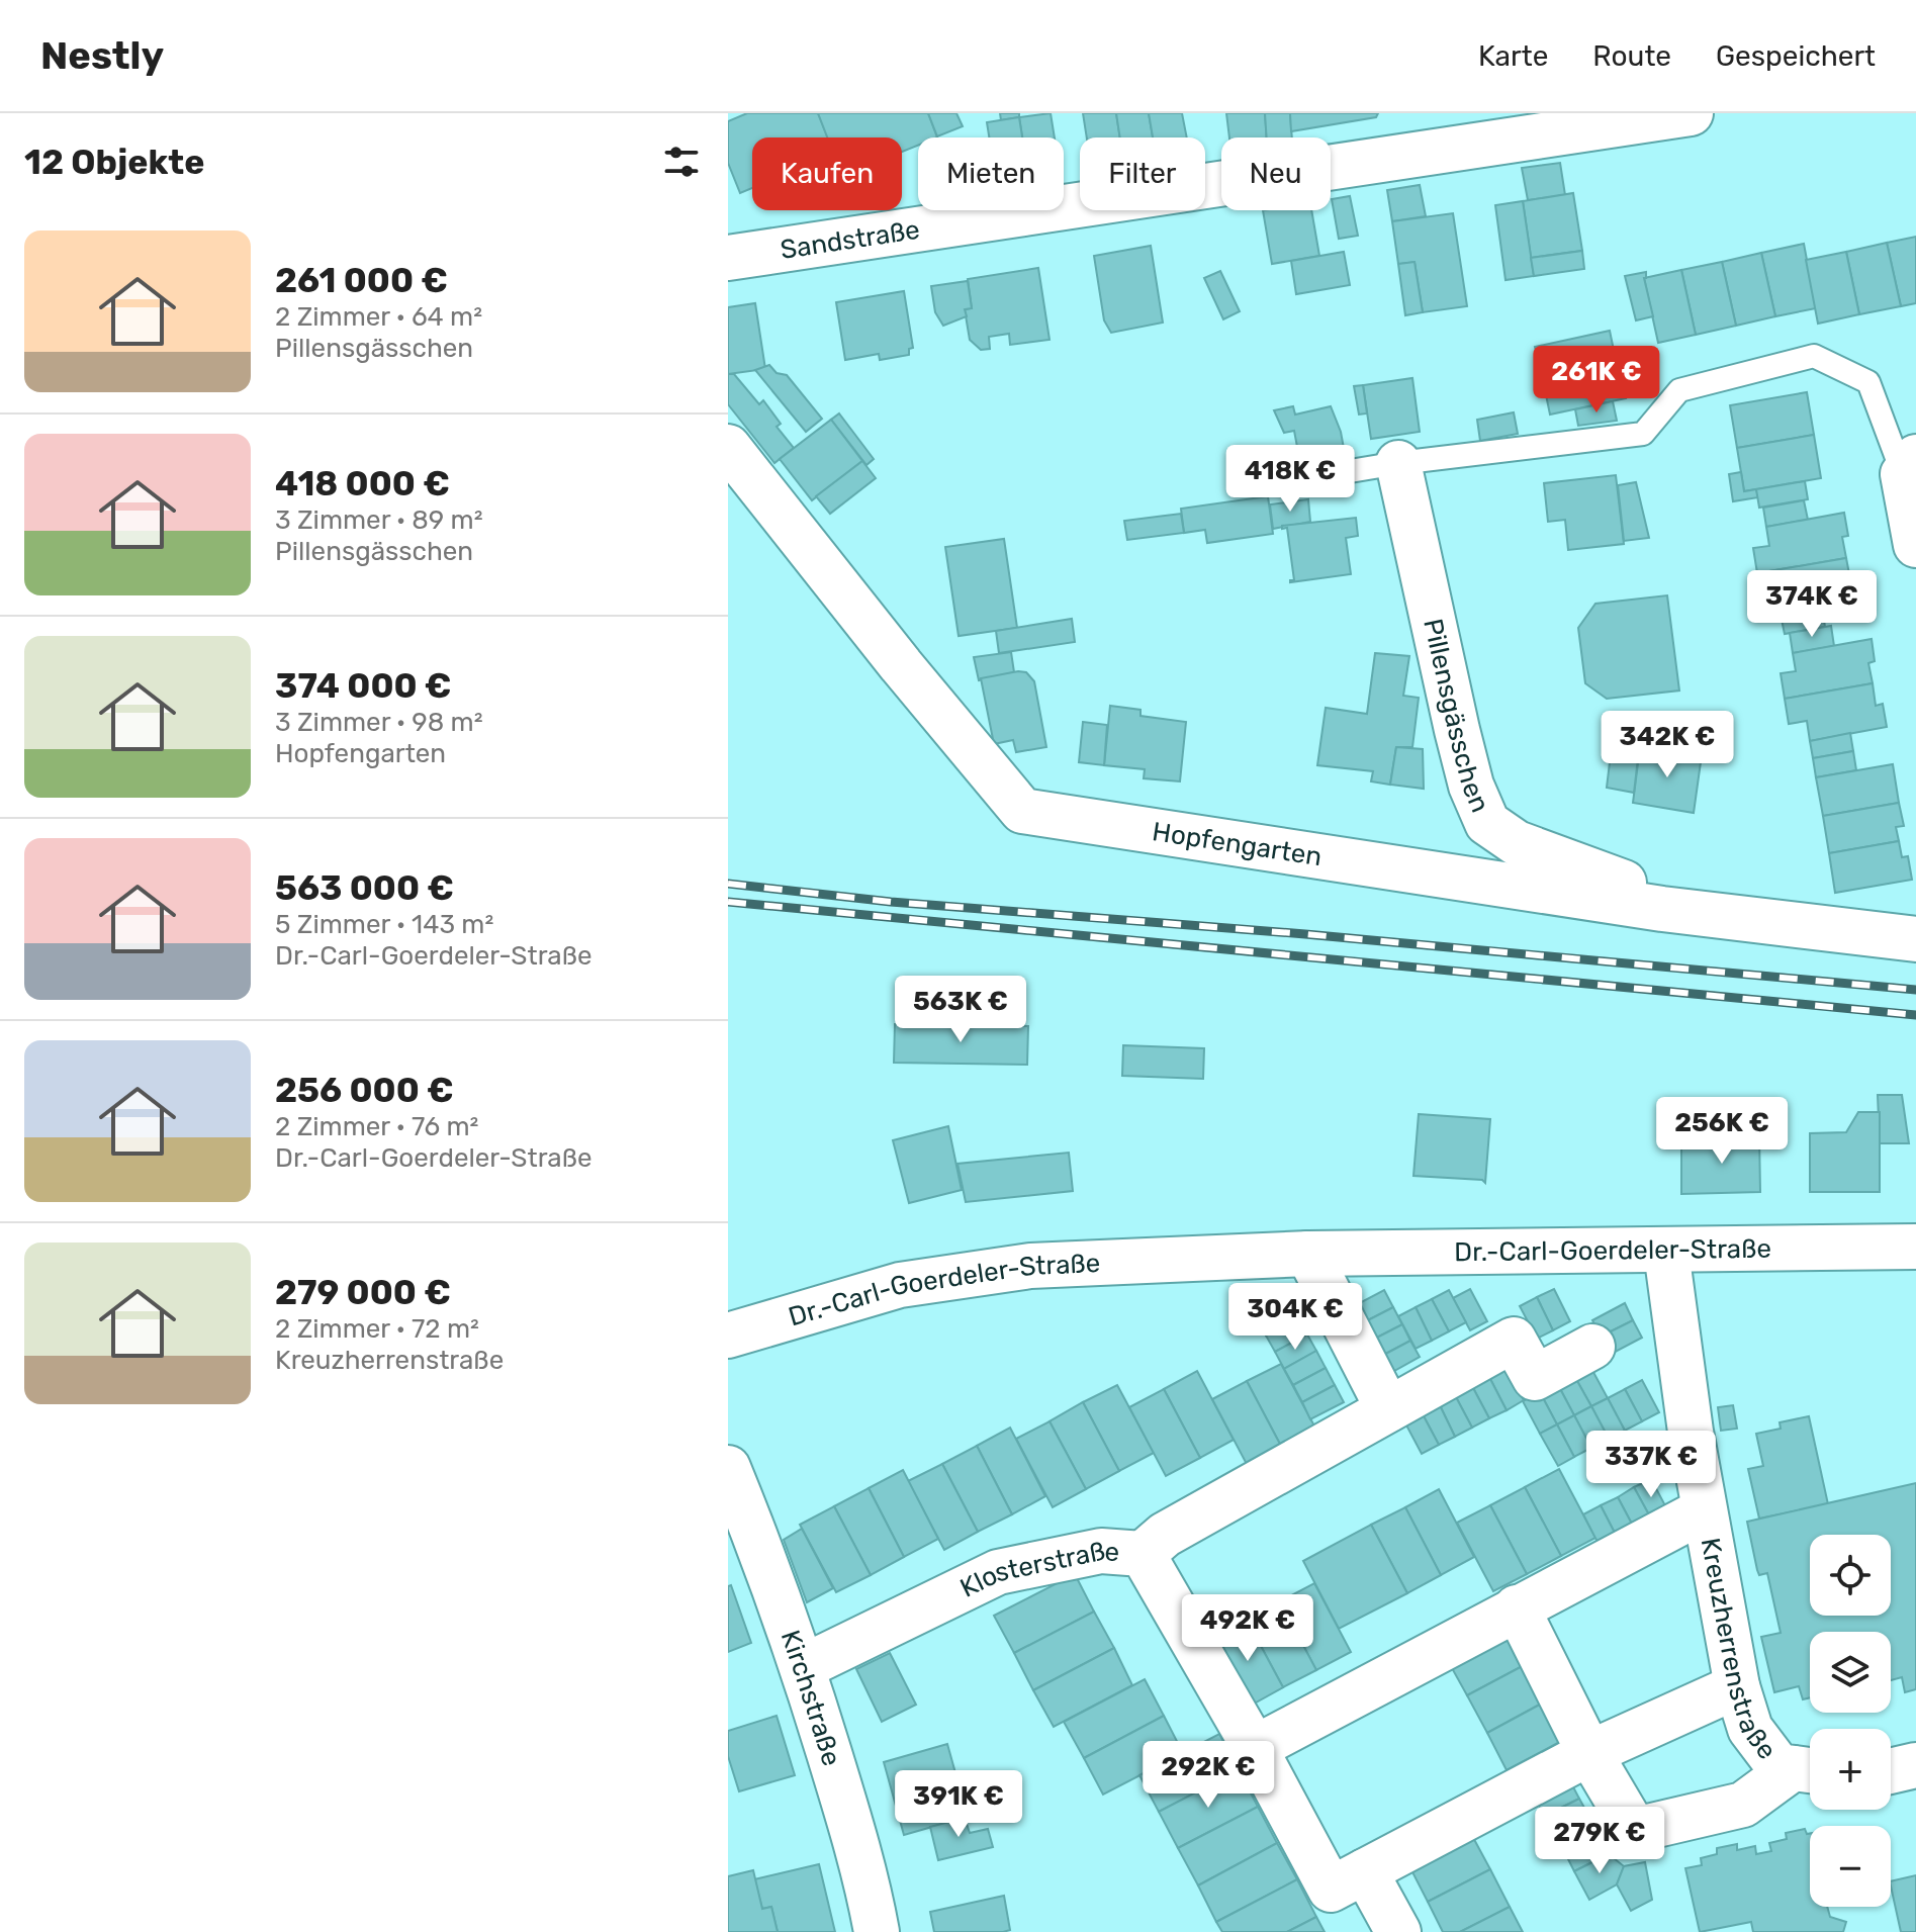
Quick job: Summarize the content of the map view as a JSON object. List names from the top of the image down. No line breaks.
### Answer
{"streets":{"street":["Sandstraße","Pillensgässchen","Hopfengarten","Dr.-Carl-Goerdeler-Straße","Klosterstraße","Kreuzherrenstraße","Kirchstraße"]},"crossings":[["Pillensgässchen","Hopfengarten"],["Dr.-Carl-Goerdeler-Straße","Kreuzherrenstraße"],["Klosterstraße","Kreuzherrenstraße"],["Klosterstraße","Kirchstraße"]],"page":{"header":"Nestly","nav":["Karte","Route","Gespeichert"],"heading":"12 Objekte","chip":["Kaufen","Mieten","Filter","Neu"],"list":[{"name":"261 000 €","note":"2 Zimmer · 64 m² · Pillensgässchen"},{"name":"418 000 €","note":"3 Zimmer · 89 m² · Pillensgässchen"},{"name":"374 000 €","note":"3 Zimmer · 98 m² · Hopfengarten"},{"name":"563 000 €","note":"5 Zimmer · 143 m² · Dr.-Carl-Goerdeler-Straße"},{"name":"256 000 €","note":"2 Zimmer · 76 m² · Dr.-Carl-Goerdeler-Straße"},{"name":"279 000 €","note":"2 Zimmer · 72 m² · Kreuzherrenstraße"}],"price":["261K €","418K €","374K €","342K €","563K €","256K €","304K €","337K €","492K €","292K €","391K €","279K €"],"map_buttons":["+","−"]}}
